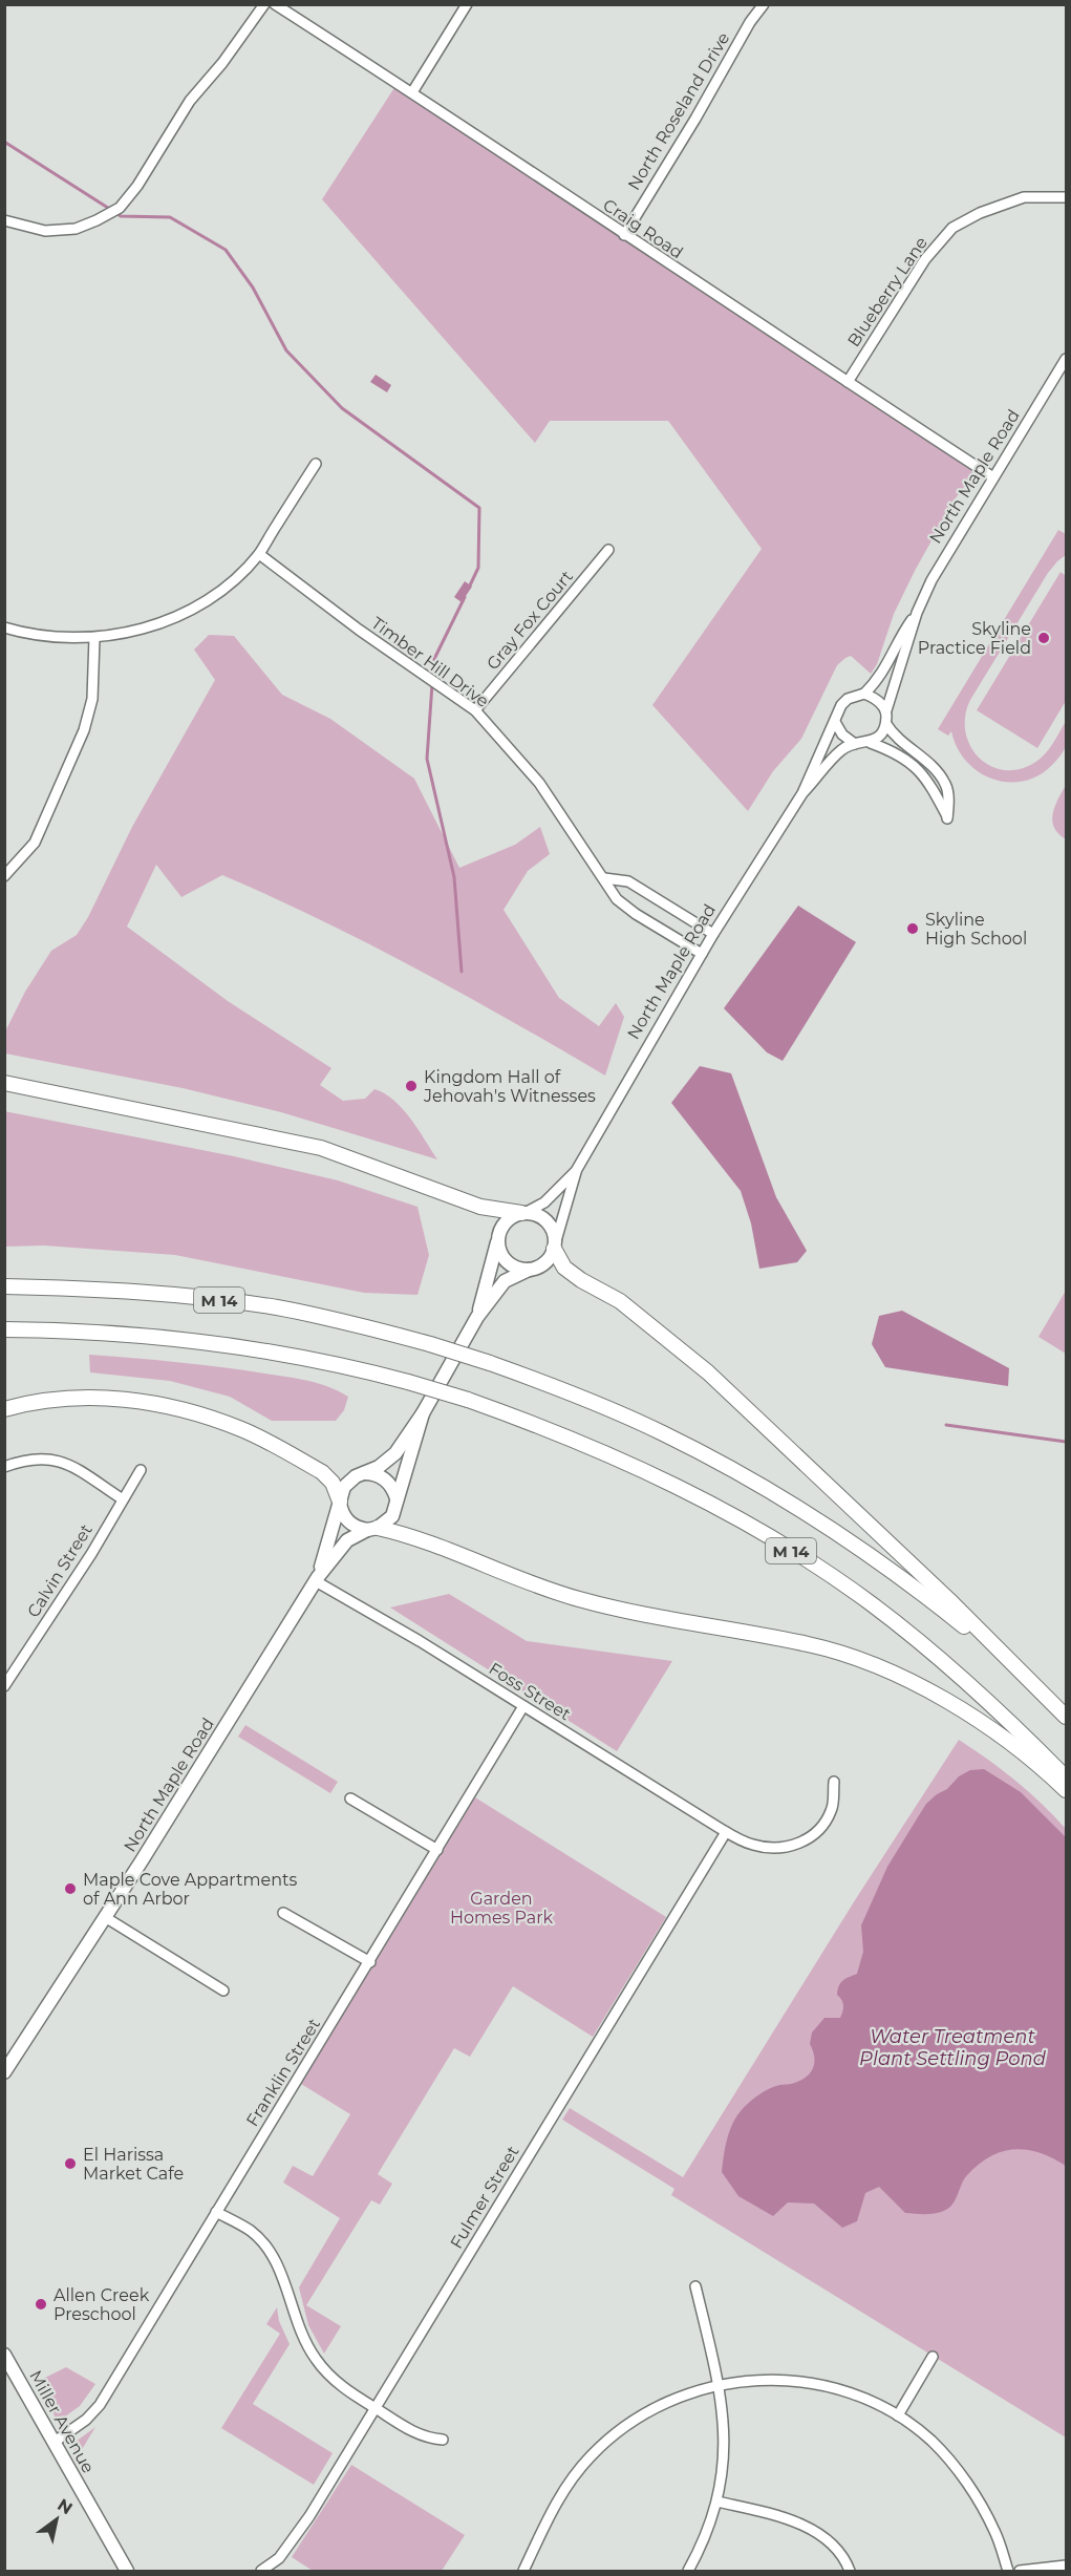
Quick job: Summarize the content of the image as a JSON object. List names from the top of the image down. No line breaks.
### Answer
{"streets":{"highway":["M 14"],"main road":["North Maple Road","Miller Avenue"],"street":["North Roseland Drive","Craig Road","Blueberry Lane","Gray Fox Court","Timber Hill Drive","Calvin Street","Foss Street","Franklin Street","Fulmer Street"]},"crossings":[["North Roseland Drive","Craig Road"],["Craig Road","Blueberry Lane"],["Craig Road","North Maple Road"],["North Maple Road","Timber Hill Drive"],["North Maple Road","Foss Street"],["Gray Fox Court","Timber Hill Drive"],["Foss Street","Franklin Street"],["Foss Street","Fulmer Street"],["Franklin Street","Miller Avenue"]],"water":["Water Treatment Plant Settling Pond"],"parks":["Garden Homes Park"],"places":["Skyline Practice Field","Skyline High School","Kingdom Hall of Jehovah's Witnesses","Maple Cove Appartments of Ann Arbor","El Harissa Market Cafe","Allen Creek Preschool"],"north":"top right"}
